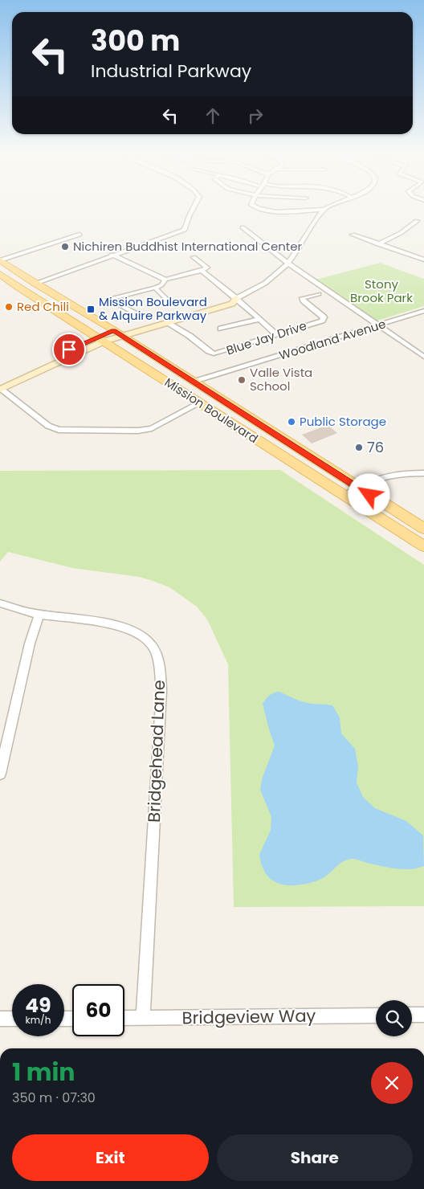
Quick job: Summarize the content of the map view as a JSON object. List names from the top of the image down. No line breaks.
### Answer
{"streets":{"main road":["Mission Boulevard"],"street":["Blue Jay Drive","Woodland Avenue","Bridgehead Lane","Bridgeview Way"]},"crossings":[["Woodland Avenue","Mission Boulevard"],["Bridgehead Lane","Bridgeview Way"]],"parks":["Stony Brook Park"],"places":{"other":["Nichiren Buddhist International Center","Red Chili","Valle Vista School","Public Storage","76"],"transit":["Mission Boulevard & Alquire Parkway"]},"page":{"turn":["300 m","Industrial Parkway"],"speed":"49 km/h","limit":"60","heading":["1 min","350 m · 07:30"],"buttons":["Exit","Share"]}}
